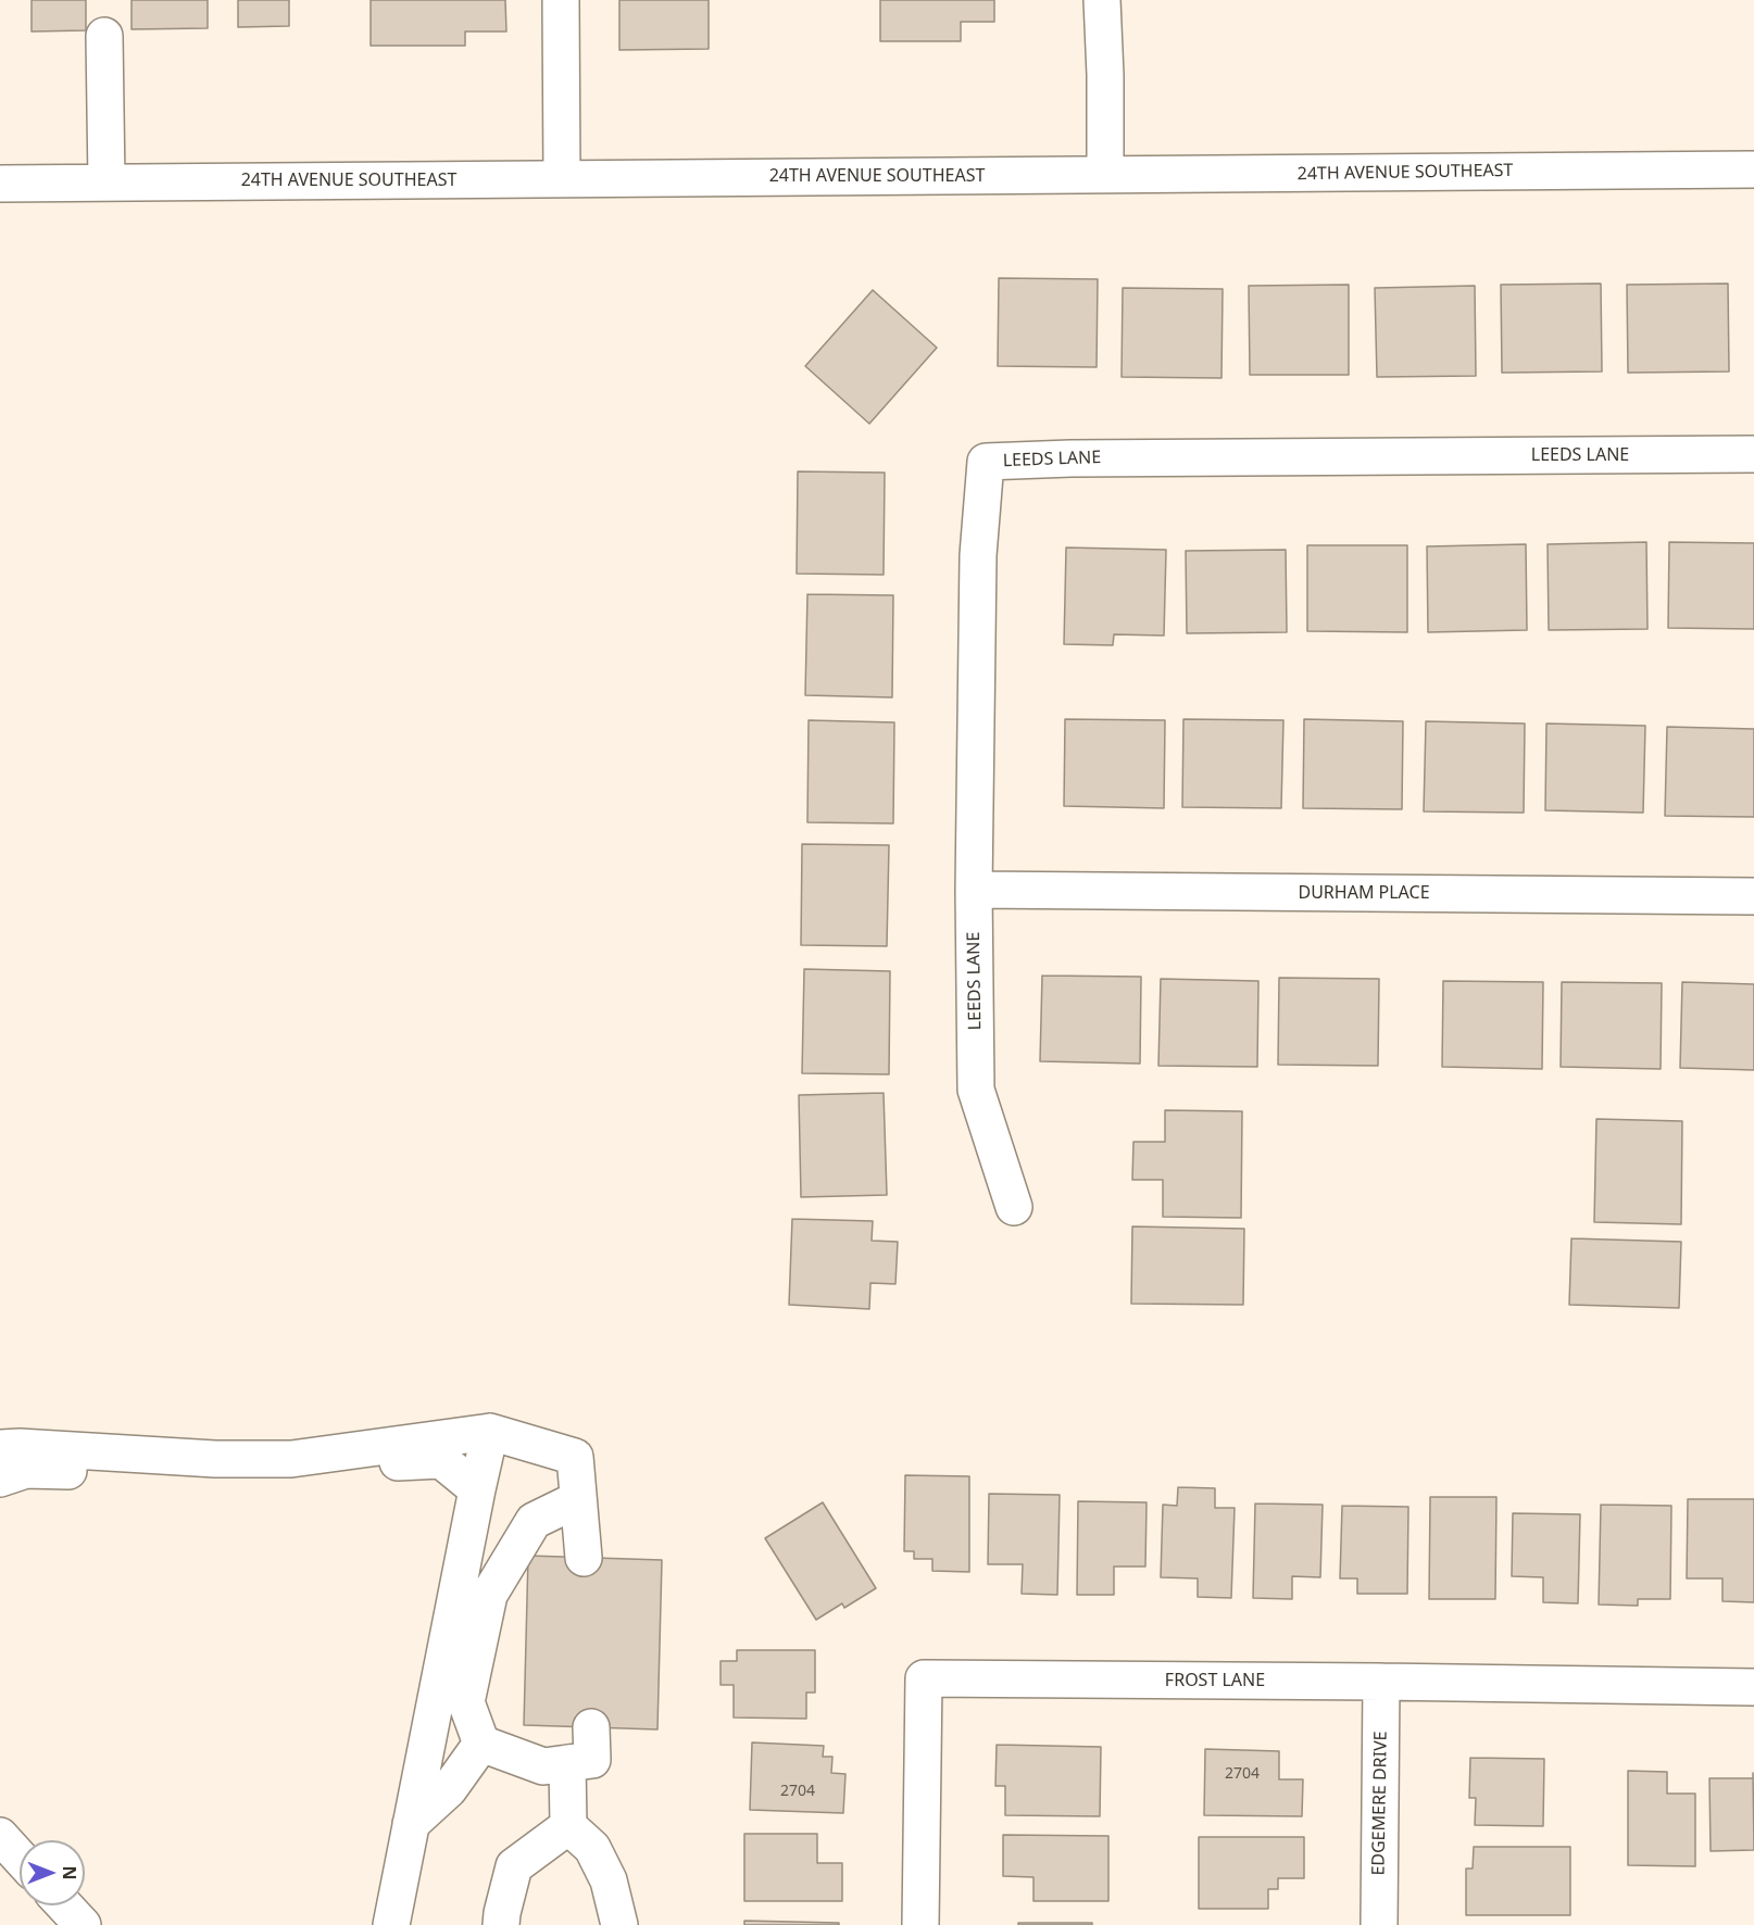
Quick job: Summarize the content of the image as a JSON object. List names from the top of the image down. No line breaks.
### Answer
{"streets":{"street":["24TH AVENUE SOUTHEAST","LEEDS LANE","DURHAM PLACE","FROST LANE","EDGEMERE DRIVE"]},"crossings":[["LEEDS LANE","DURHAM PLACE"],["FROST LANE","EDGEMERE DRIVE"]],"house_numbers":["2704","2704"],"north":"right"}
